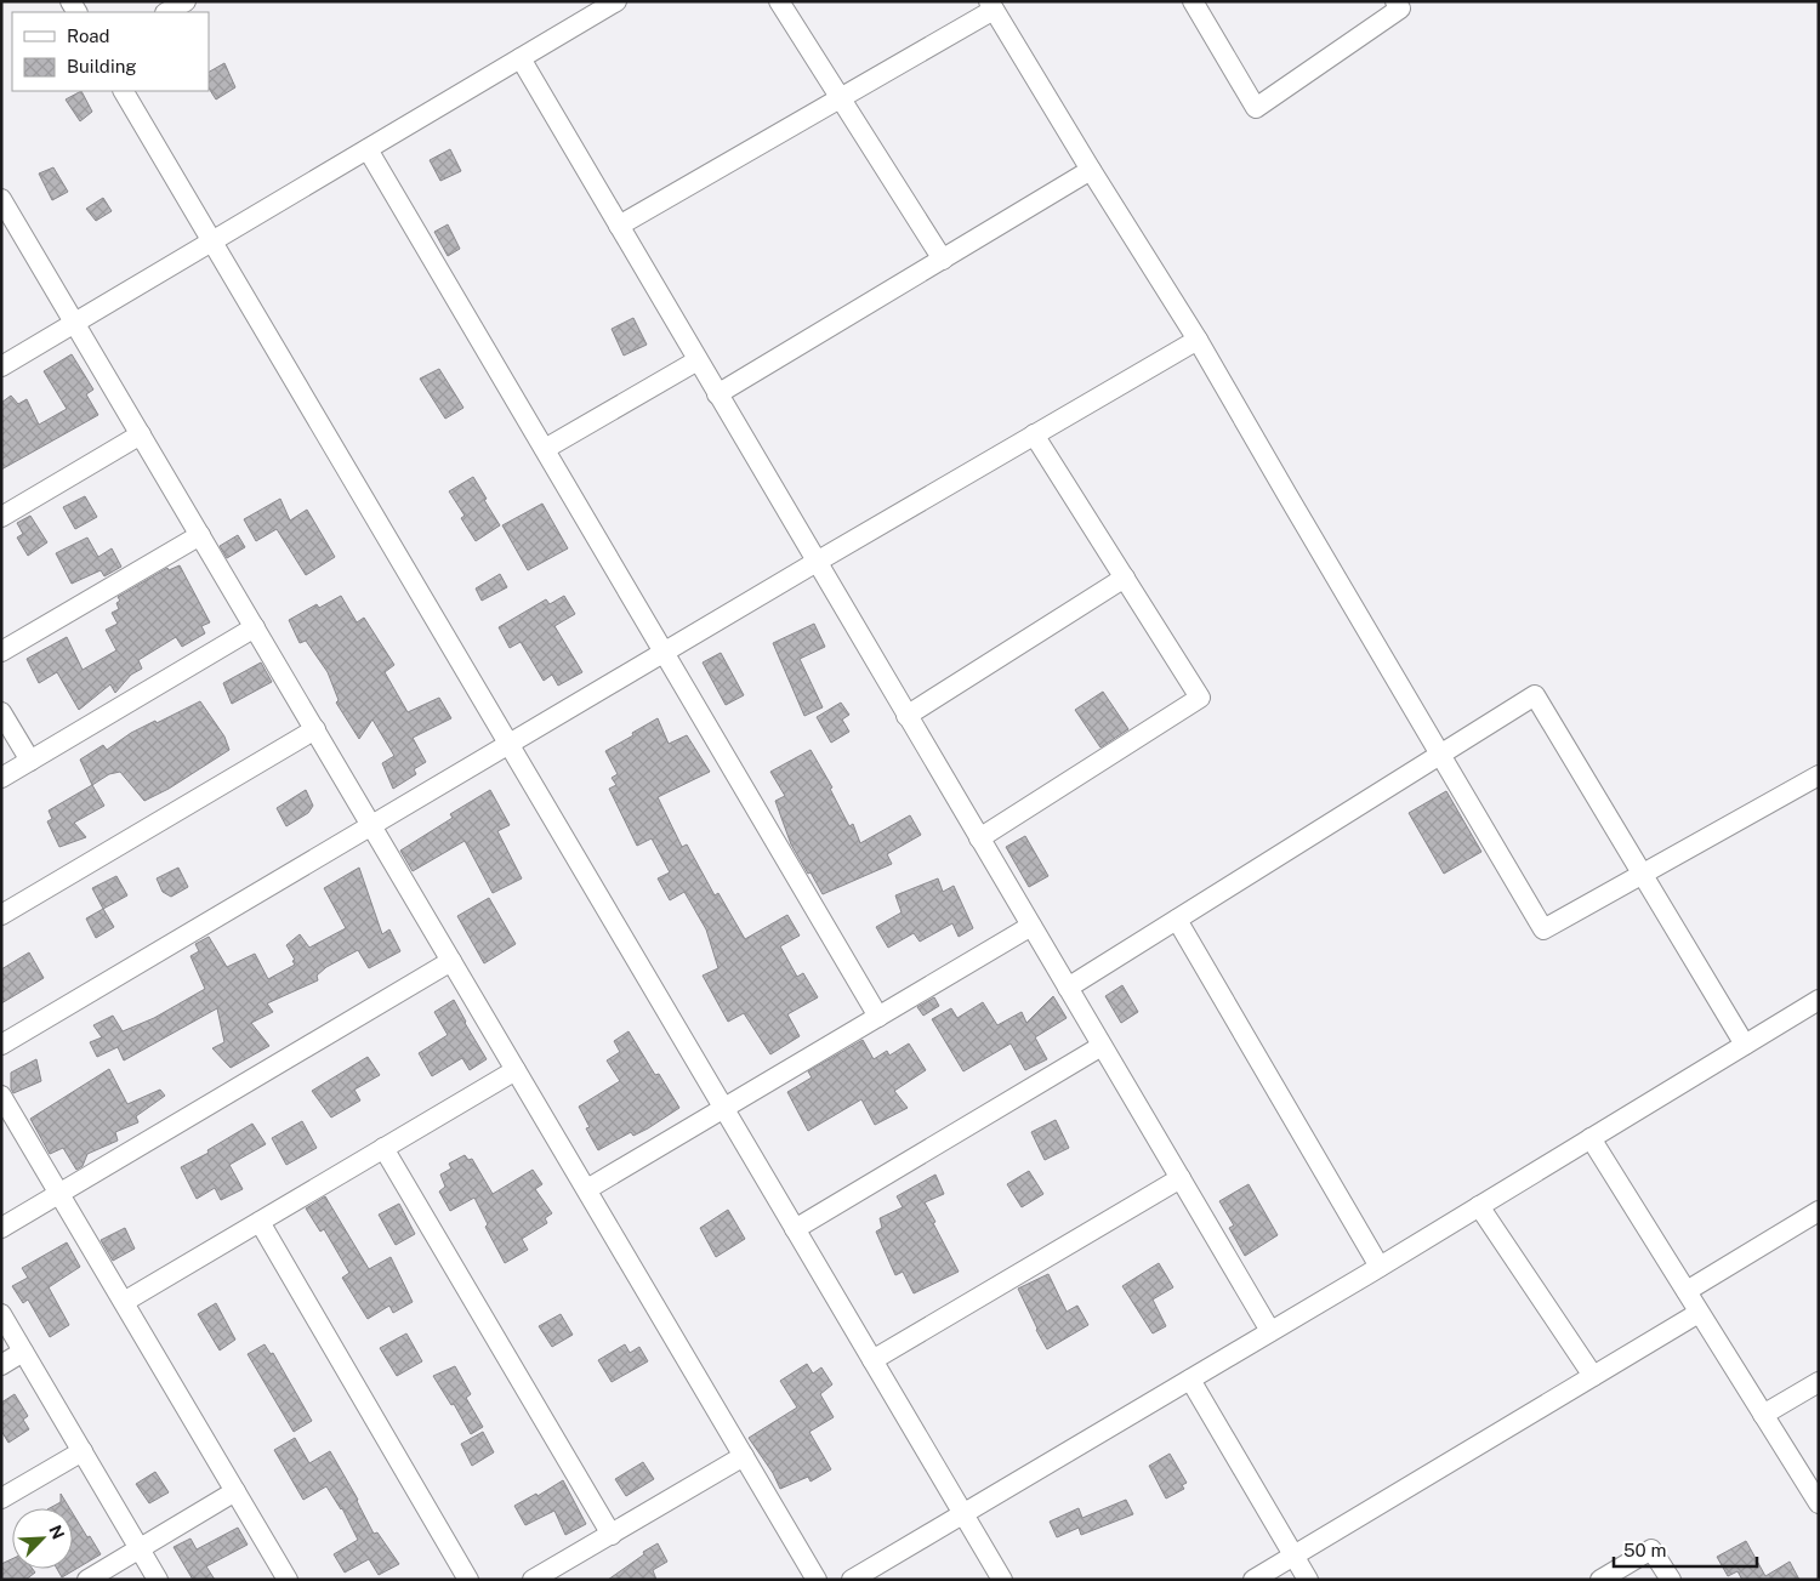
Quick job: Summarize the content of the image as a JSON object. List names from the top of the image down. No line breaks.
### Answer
{"legend":["Road","Building"],"scale_bar":"50 m","north":"top right"}
